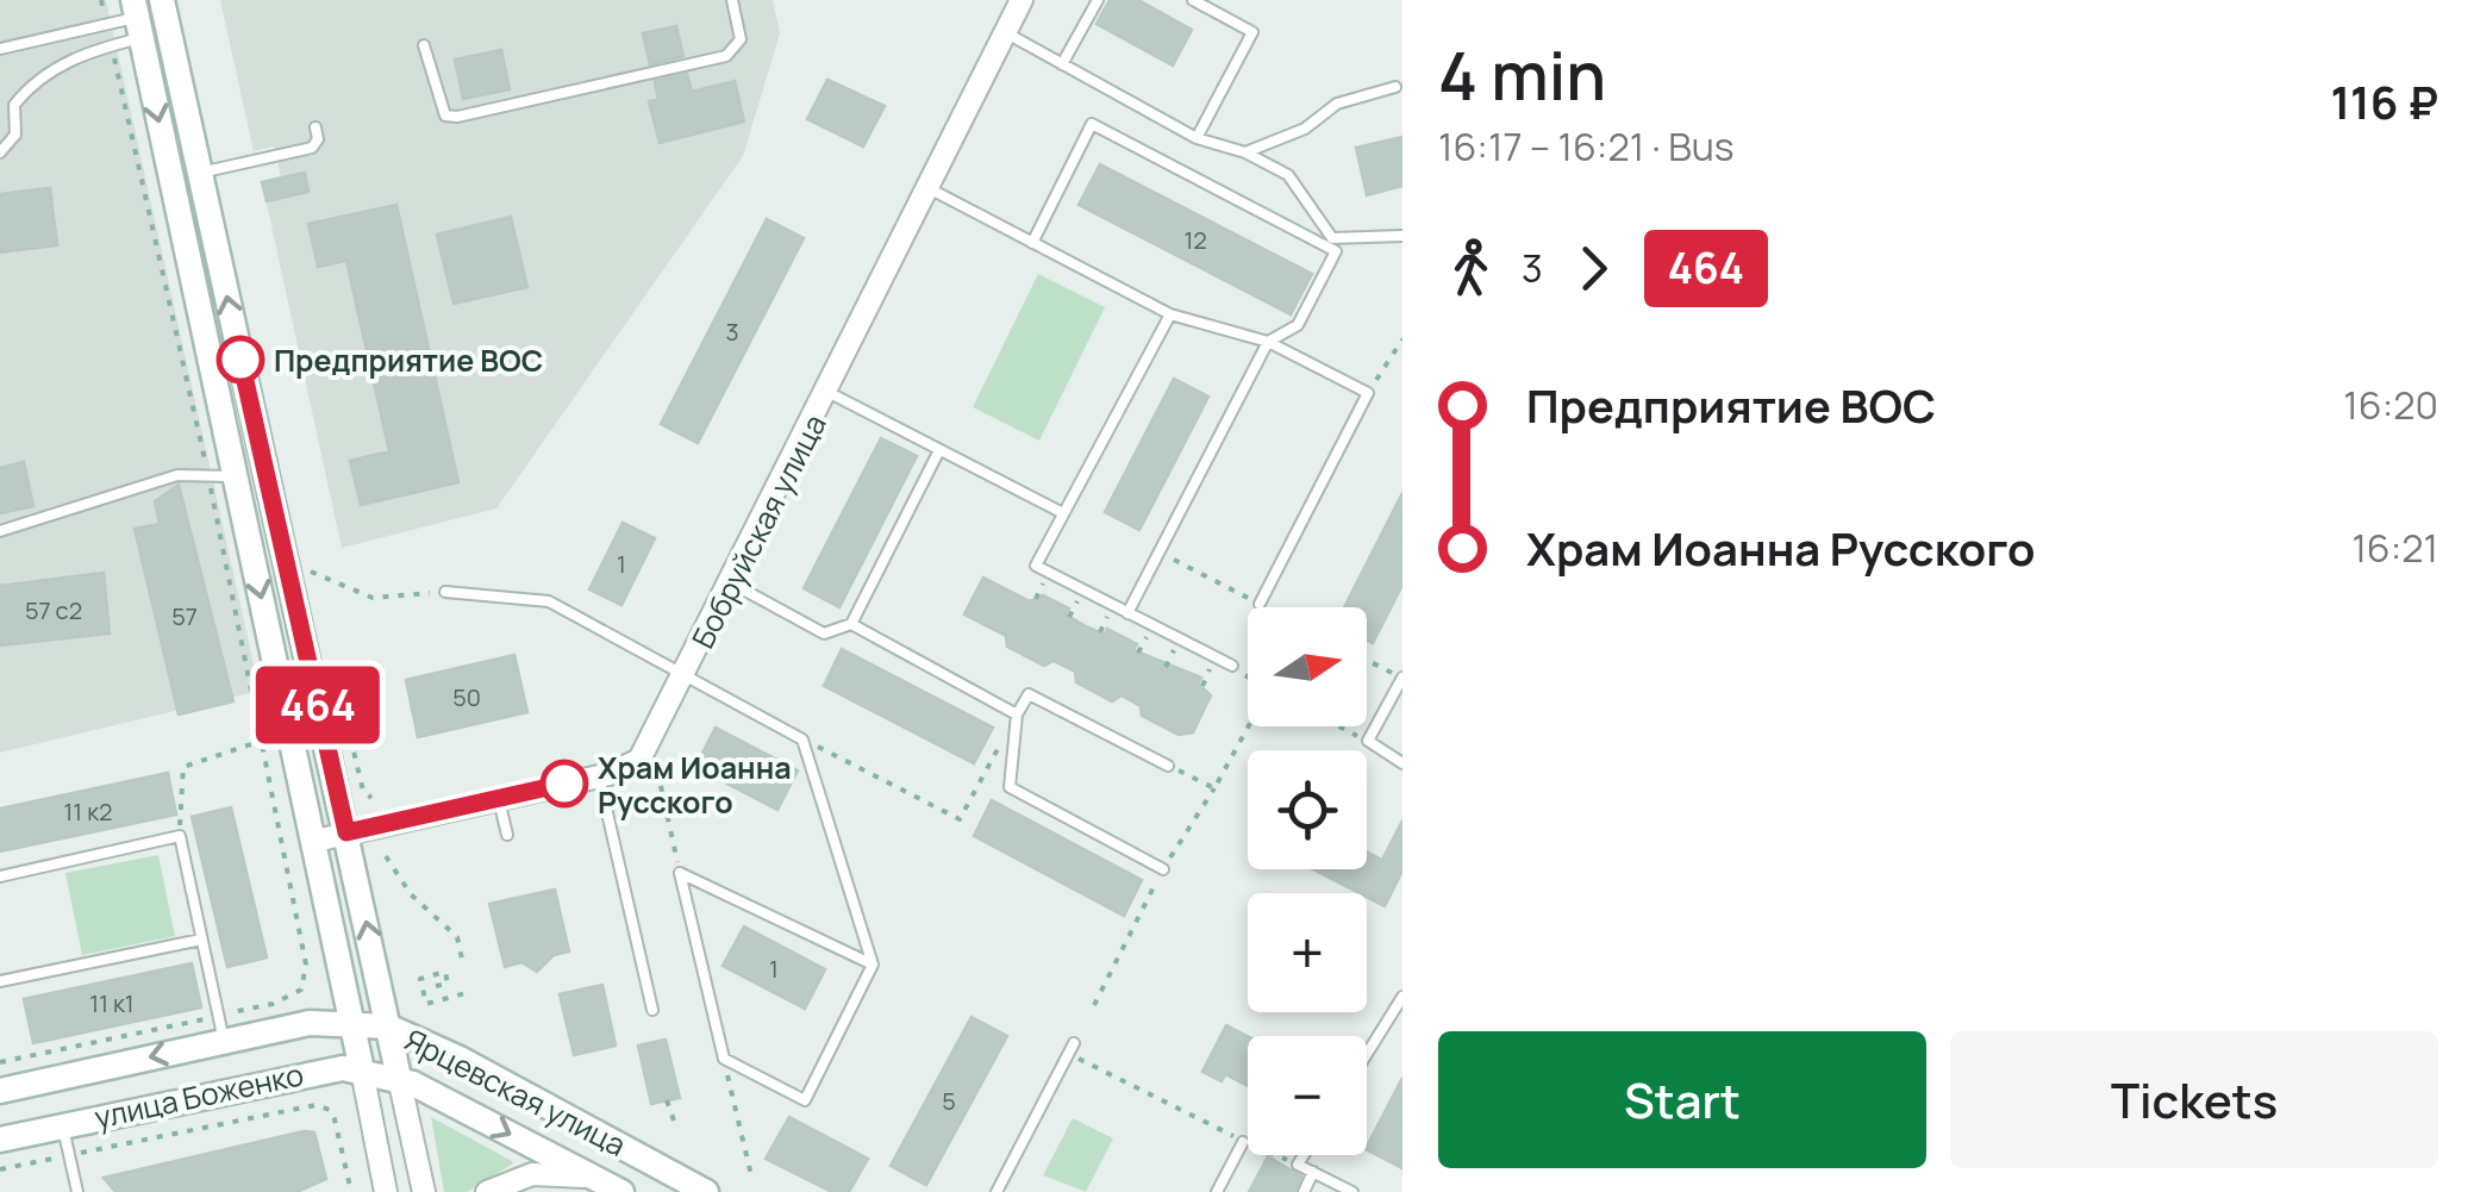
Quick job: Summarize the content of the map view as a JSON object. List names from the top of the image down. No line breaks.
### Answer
{"streets":{"main road":["Ярцевская улица","улица Боженко"],"street":["Бобруйская улица"]},"crossings":[["Ярцевская улица","улица Боженко"]],"places":["Предприятие ВОС","Храм Иоанна Русского"],"lines":["bus line 464"],"house_numbers":["12","3","1","57 с2","57","50","11 к2","1","11 к1","5"],"north":"right","page":{"on_map":"464","heading":["4 min","16:17 – 16:21 · Bus","116 ₽"],"legs":["3","464"],"list":[{"name":"Предприятие ВОС","value":"16:20"},{"name":"Храм Иоанна Русского","value":"16:21"}],"map_buttons":["+","−"],"buttons":["Start","Tickets"]}}
